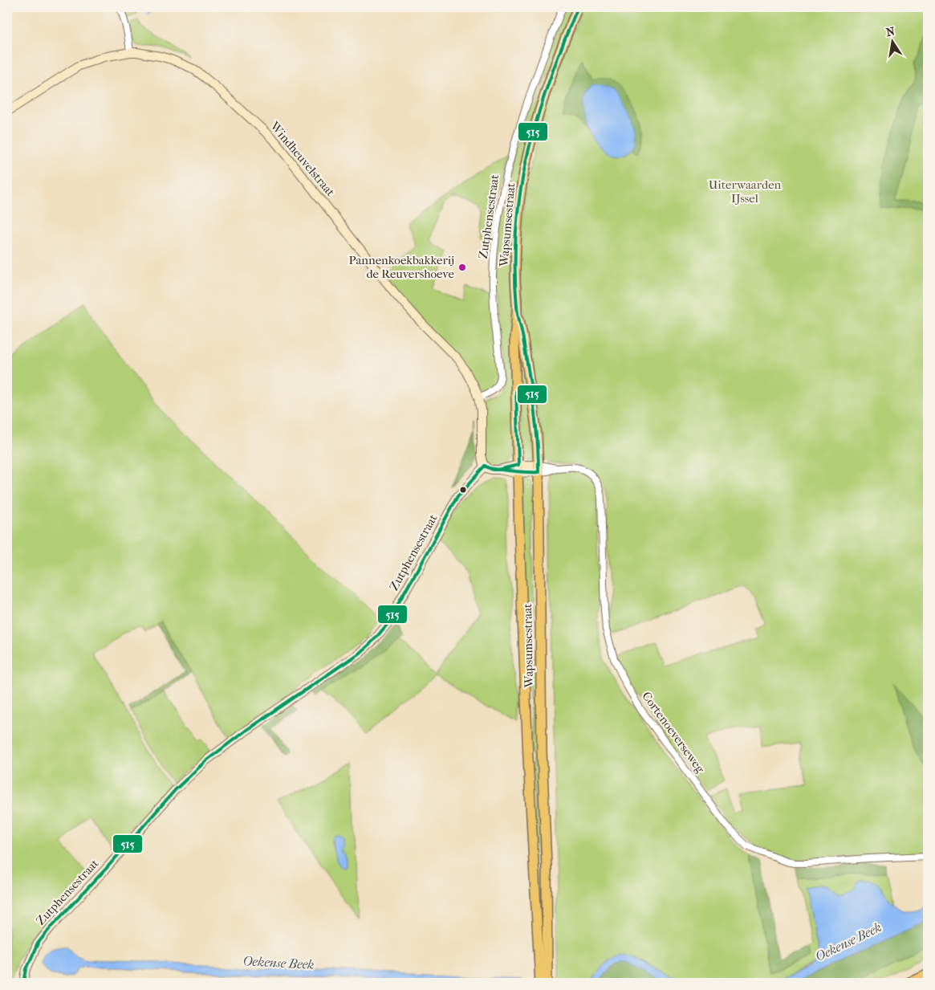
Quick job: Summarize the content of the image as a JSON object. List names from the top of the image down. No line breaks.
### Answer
{"streets":{"main road":["Wapsumsestraat"],"street":["Windheuvelstraat","Zutphensestraat","Cortenoeverseweg"]},"crossings":[["Windheuvelstraat","Zutphensestraat"],["Zutphensestraat","Cortenoeverseweg"],["Wapsumsestraat","Cortenoeverseweg"]],"water":["Oekense Beek"],"parks":["Uiterwaarden IJssel"],"places":["Pannenkoekbakkerij de Reuvershoeve"],"lines":["transit line 515"],"north":"top"}
